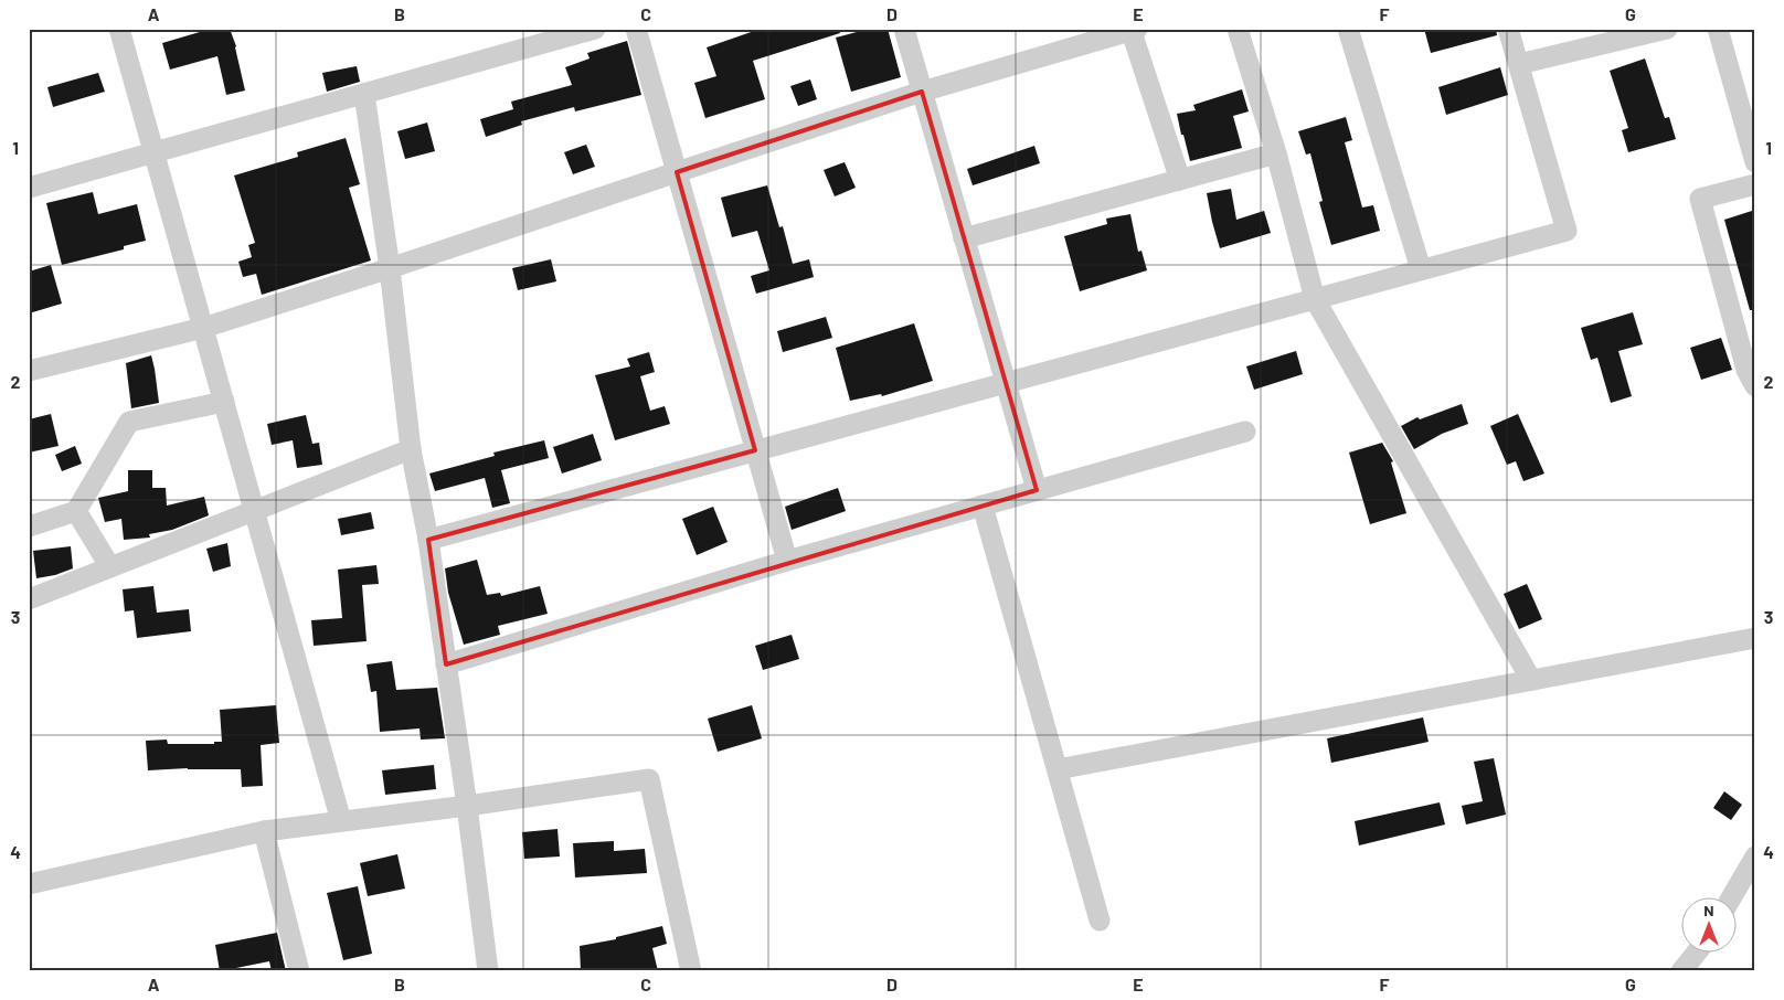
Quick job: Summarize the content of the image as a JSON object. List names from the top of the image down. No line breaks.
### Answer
{"north":"top","grid":{"columns":["A","B","C","D","E","F","G"],"rows":["1","2","3","4"]}}
